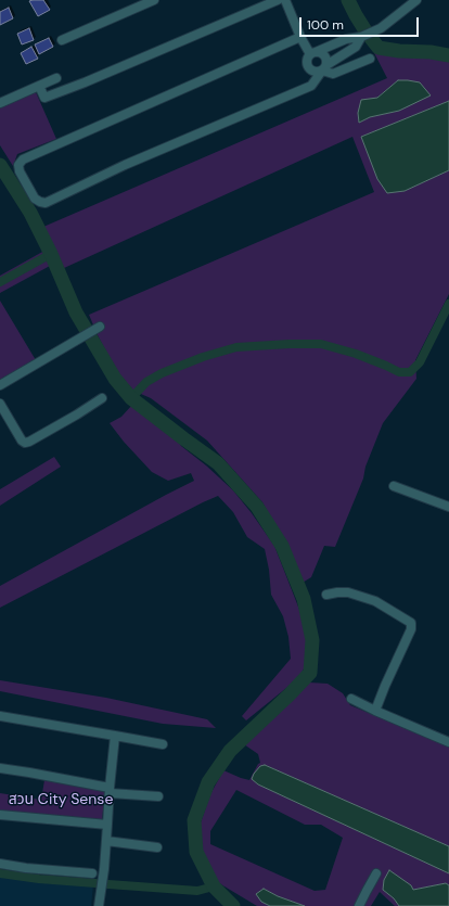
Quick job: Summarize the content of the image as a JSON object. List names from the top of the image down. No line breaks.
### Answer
{"parks":["สวน City Sense"],"scale_bar":"100 m"}
